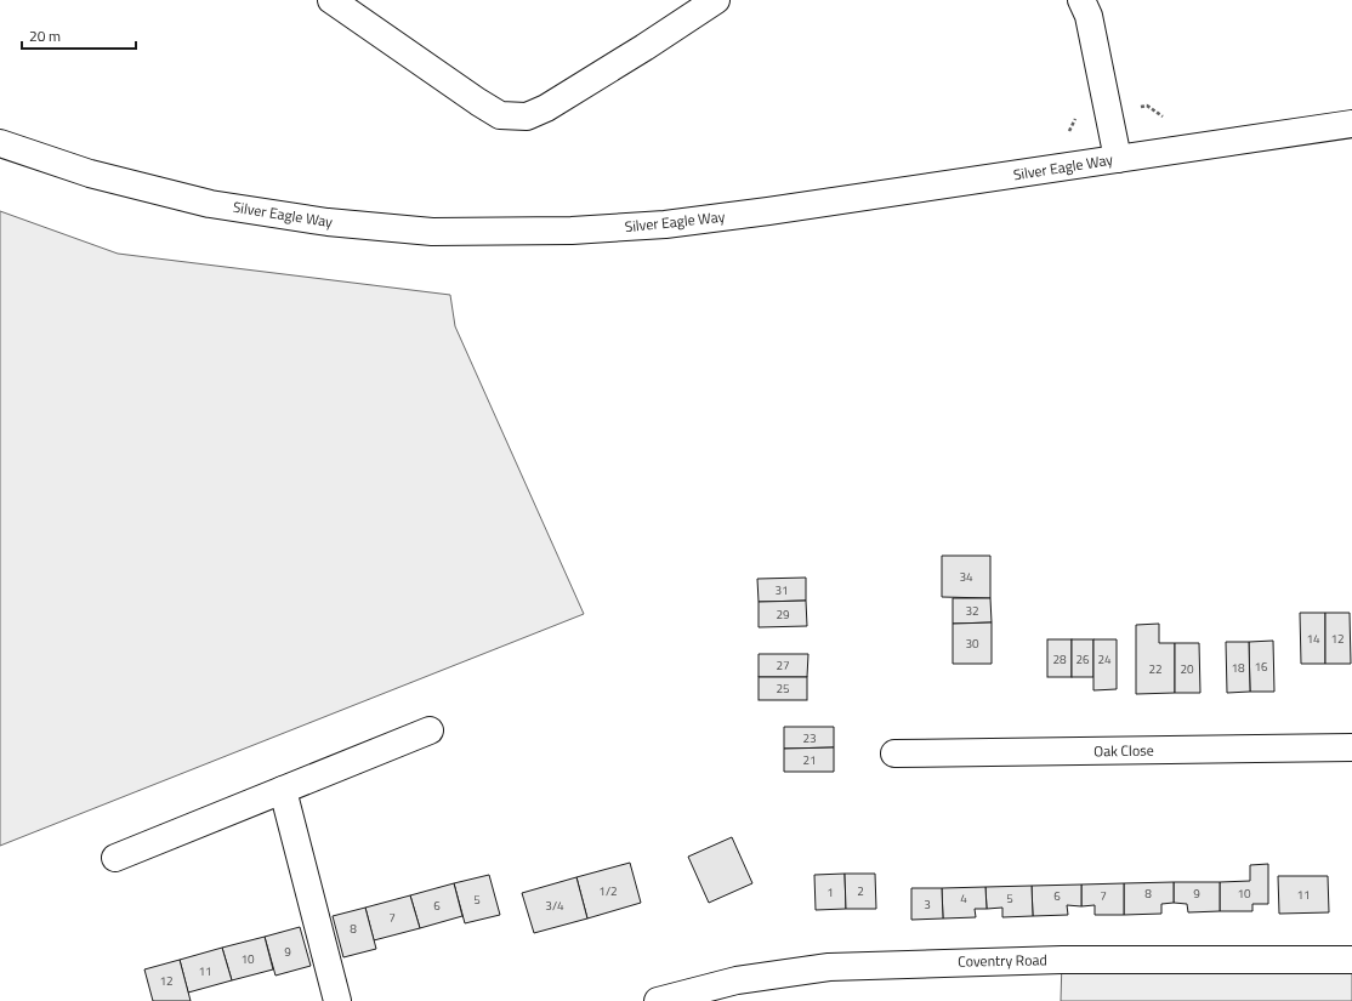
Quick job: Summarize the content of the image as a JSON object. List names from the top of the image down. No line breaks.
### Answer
{"streets":{"street":["Silver Eagle Way","Oak Close","Coventry Road"]},"house_numbers":["34","31","32","29","14","12","30","28","26","24","27","16","18","22","20","25","23","21","1/2","2","1","8","9","10","11","6","7","4","5","5","3","6","3/4","7","8","9","10","11","12"],"scale_bar":"20 m"}
